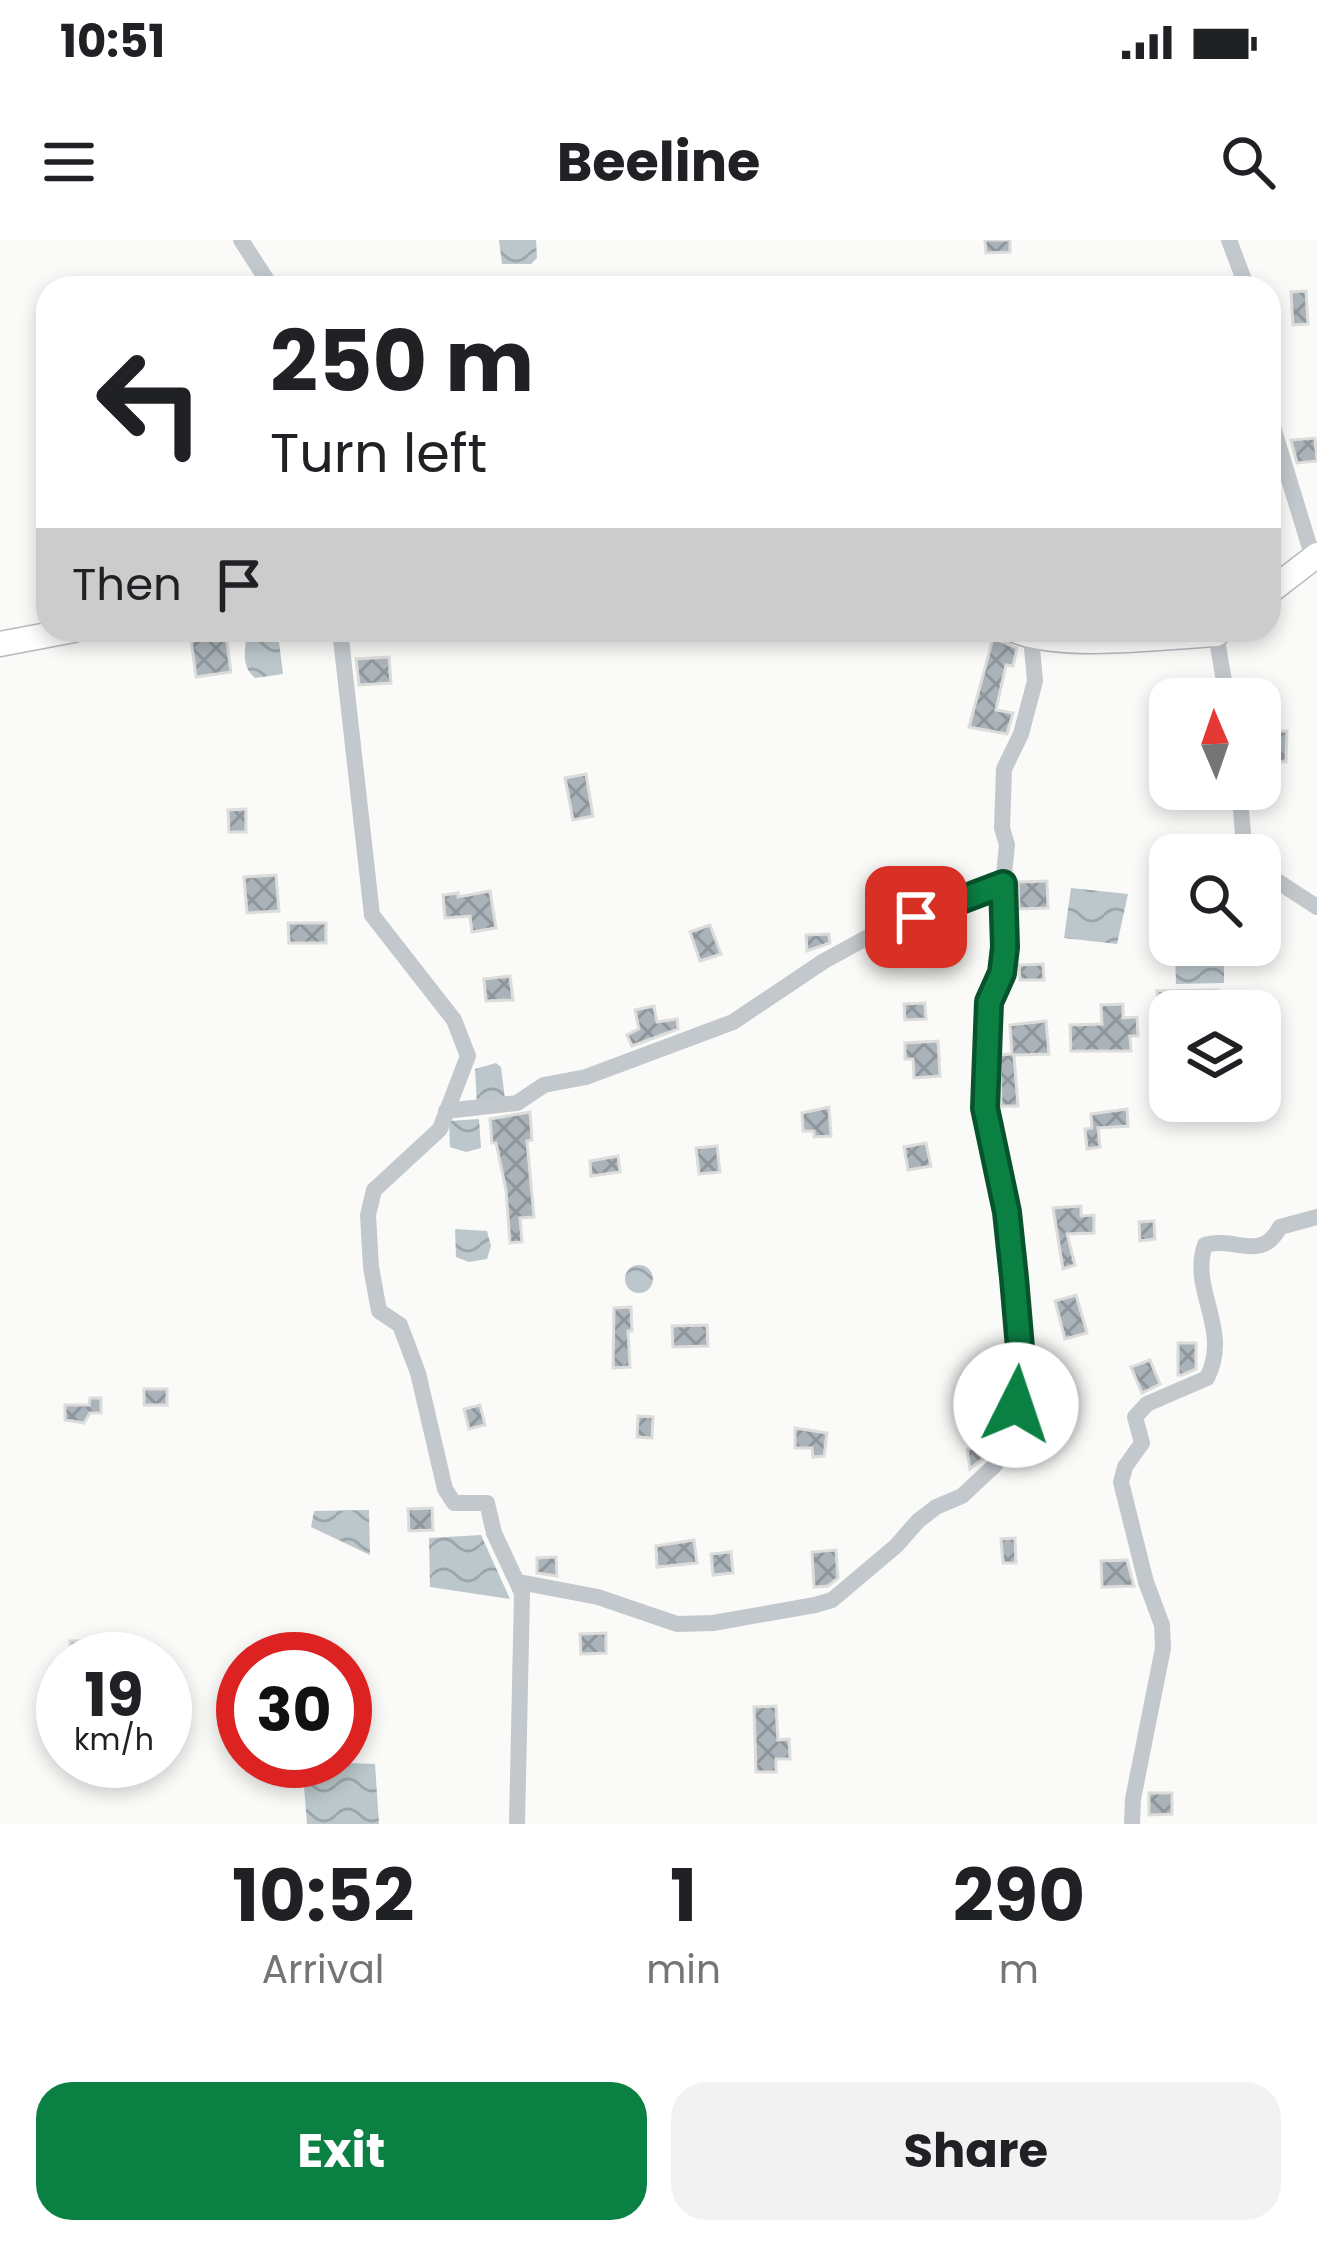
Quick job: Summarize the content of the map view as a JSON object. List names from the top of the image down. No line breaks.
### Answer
{"north":"top","page":{"status":"10:51","header":"Beeline","turn":["250 m","Turn left"],"then":"Then","speed":"19 km/h","limit":"30","eta":["10:52","Arrival","1","min","290","m"],"buttons":["Exit","Share"]}}
